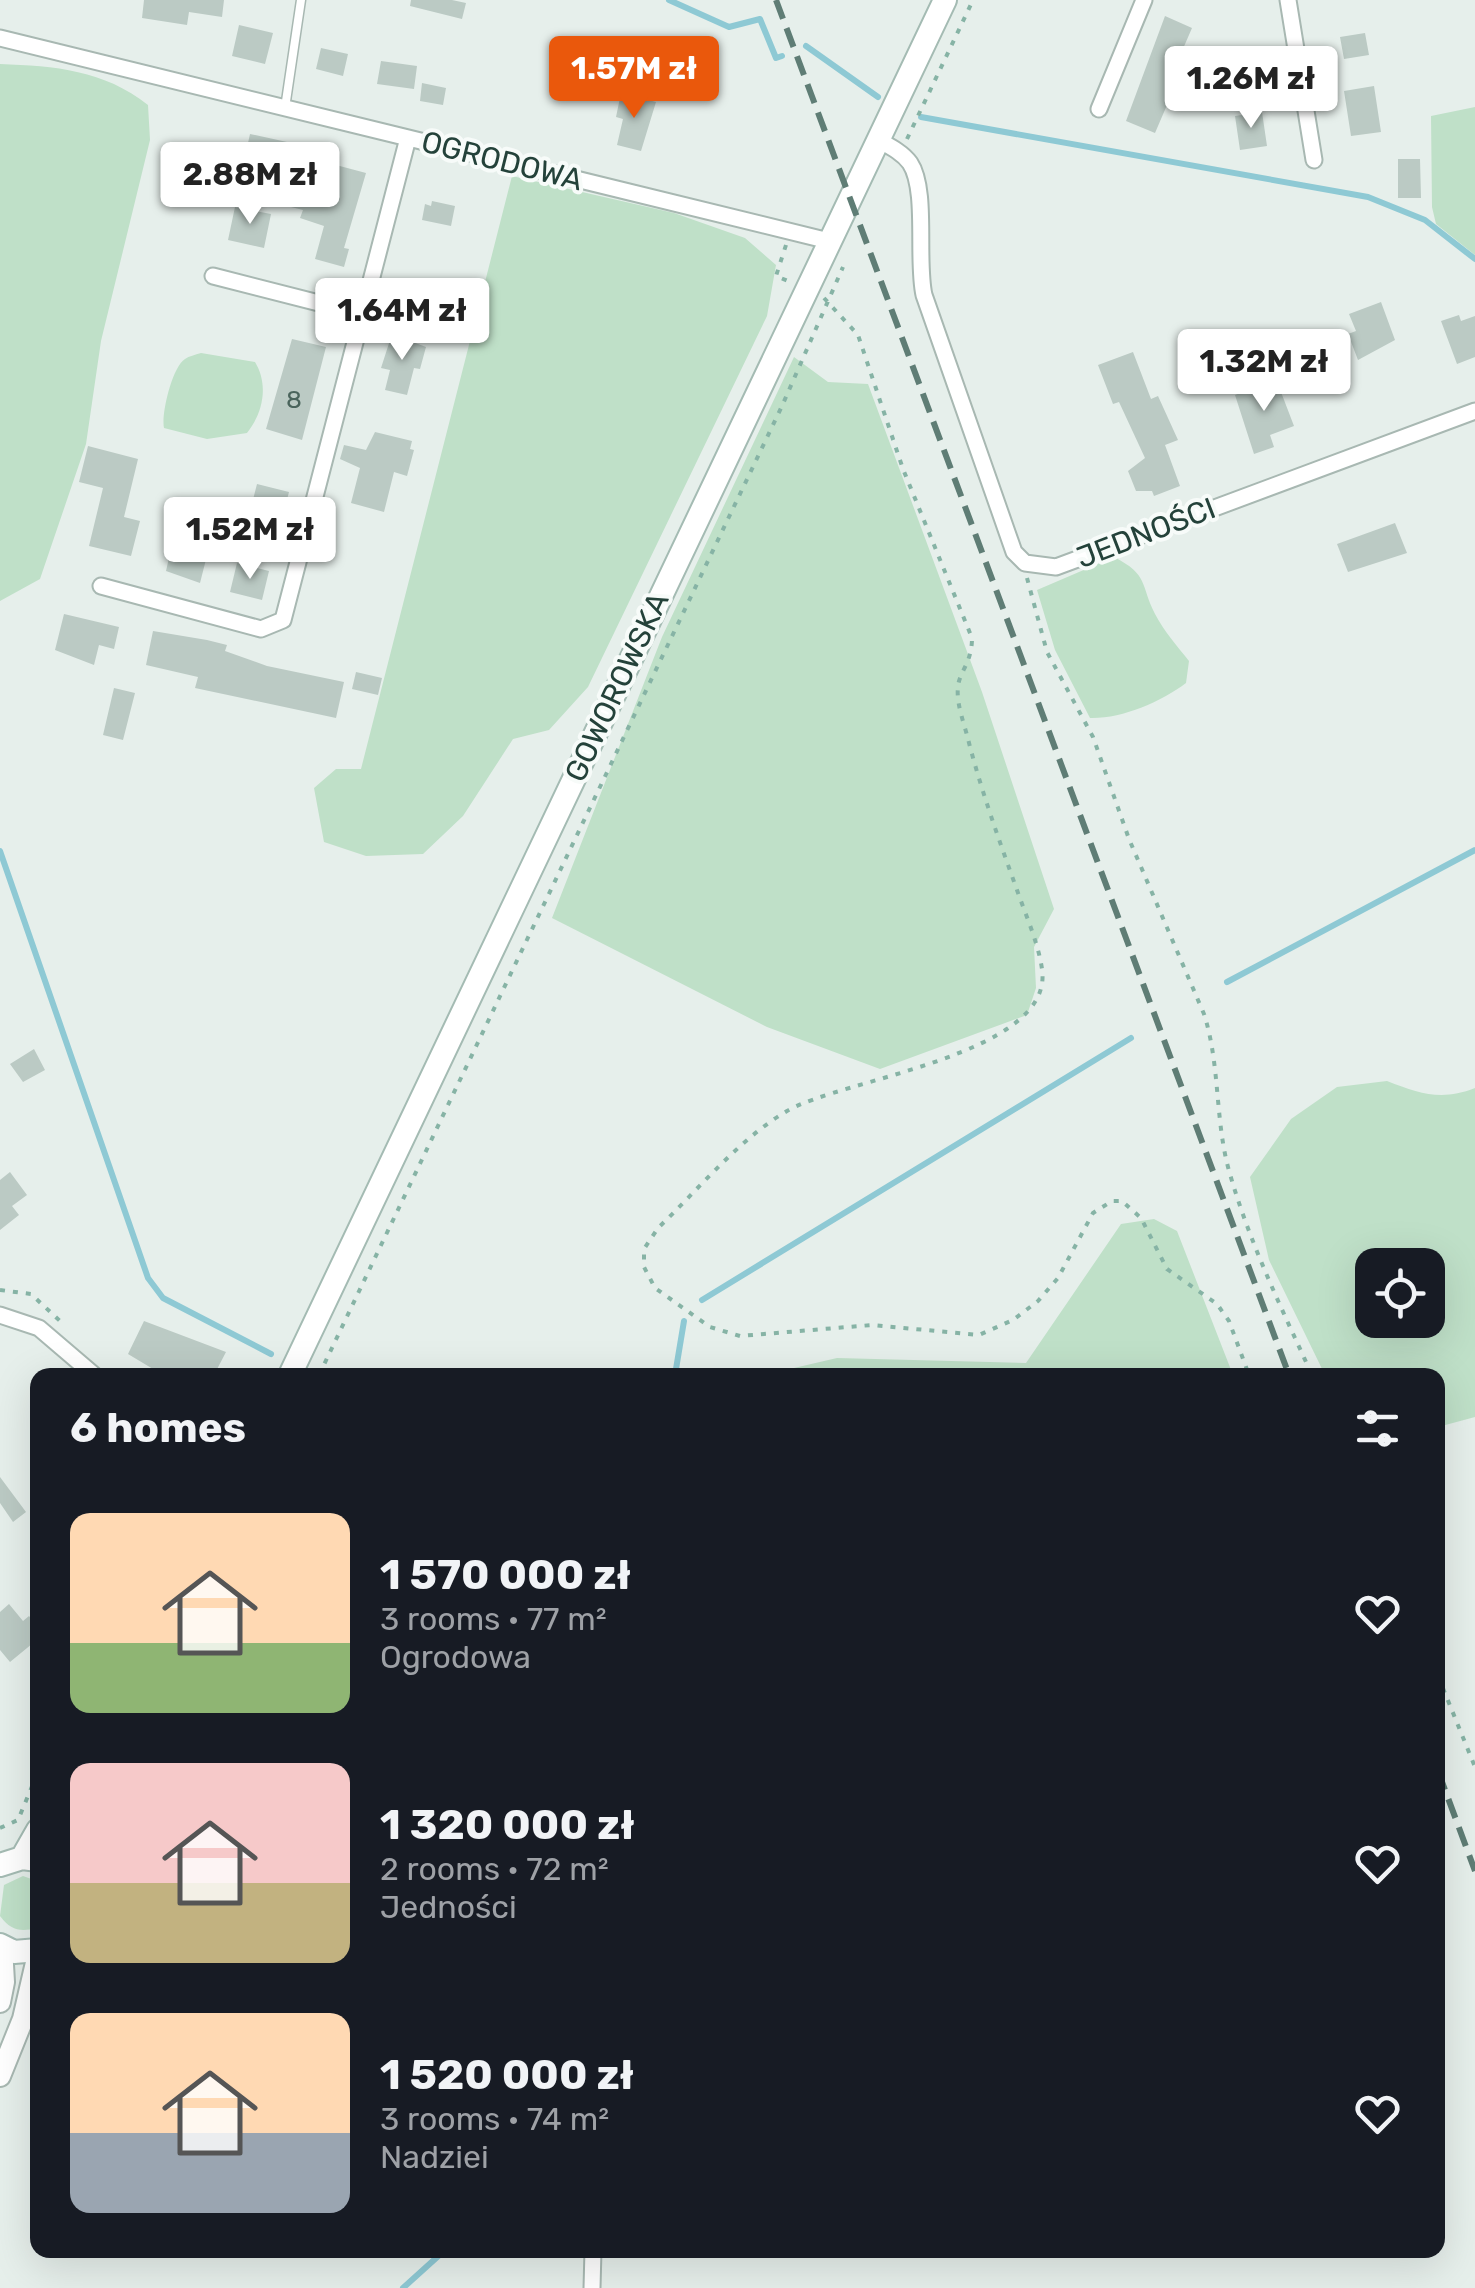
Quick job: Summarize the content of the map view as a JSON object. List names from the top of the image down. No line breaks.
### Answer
{"streets":{"main road":["GOWOROWSKA"],"street":["OGRODOWA","JEDNOŚCI"]},"crossings":[["OGRODOWA","GOWOROWSKA"]],"house_numbers":["8"],"page":{"price":["1.57M zł","1.26M zł","2.88M zł","1.64M zł","1.32M zł","1.52M zł"],"heading":"6 homes","list":[{"name":"1 570 000 zł","note":"3 rooms · 77 m² · Ogrodowa"},{"name":"1 320 000 zł","note":"2 rooms · 72 m² · Jedności"},{"name":"1 520 000 zł","note":"3 rooms · 74 m² · Nadziei"}]}}
